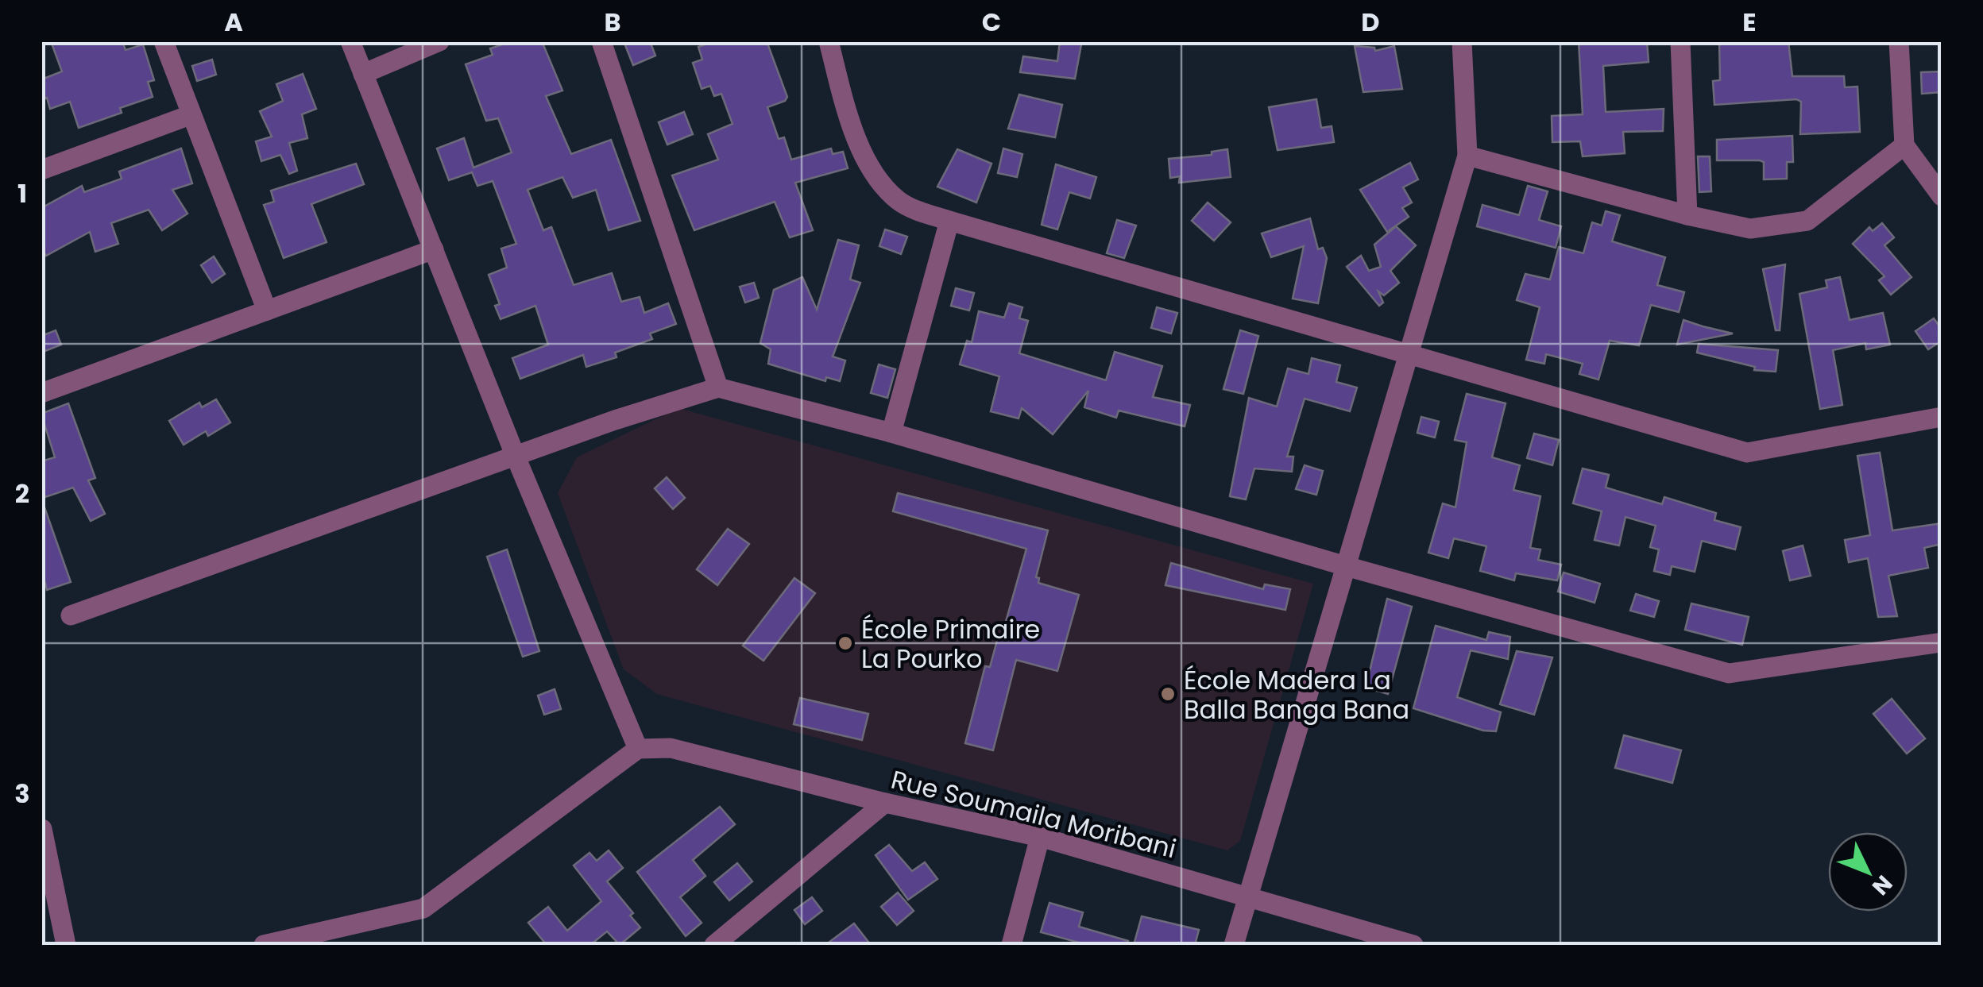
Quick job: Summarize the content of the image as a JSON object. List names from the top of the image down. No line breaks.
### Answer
{"streets":{"street":["Rue Soumaila Moribani"]},"places":["École Primaire La Pourko","École Madera La Balla Banga Bana"],"north":"bottom right","grid":{"columns":["A","B","C","D","E"],"rows":["1","2","3"]}}
